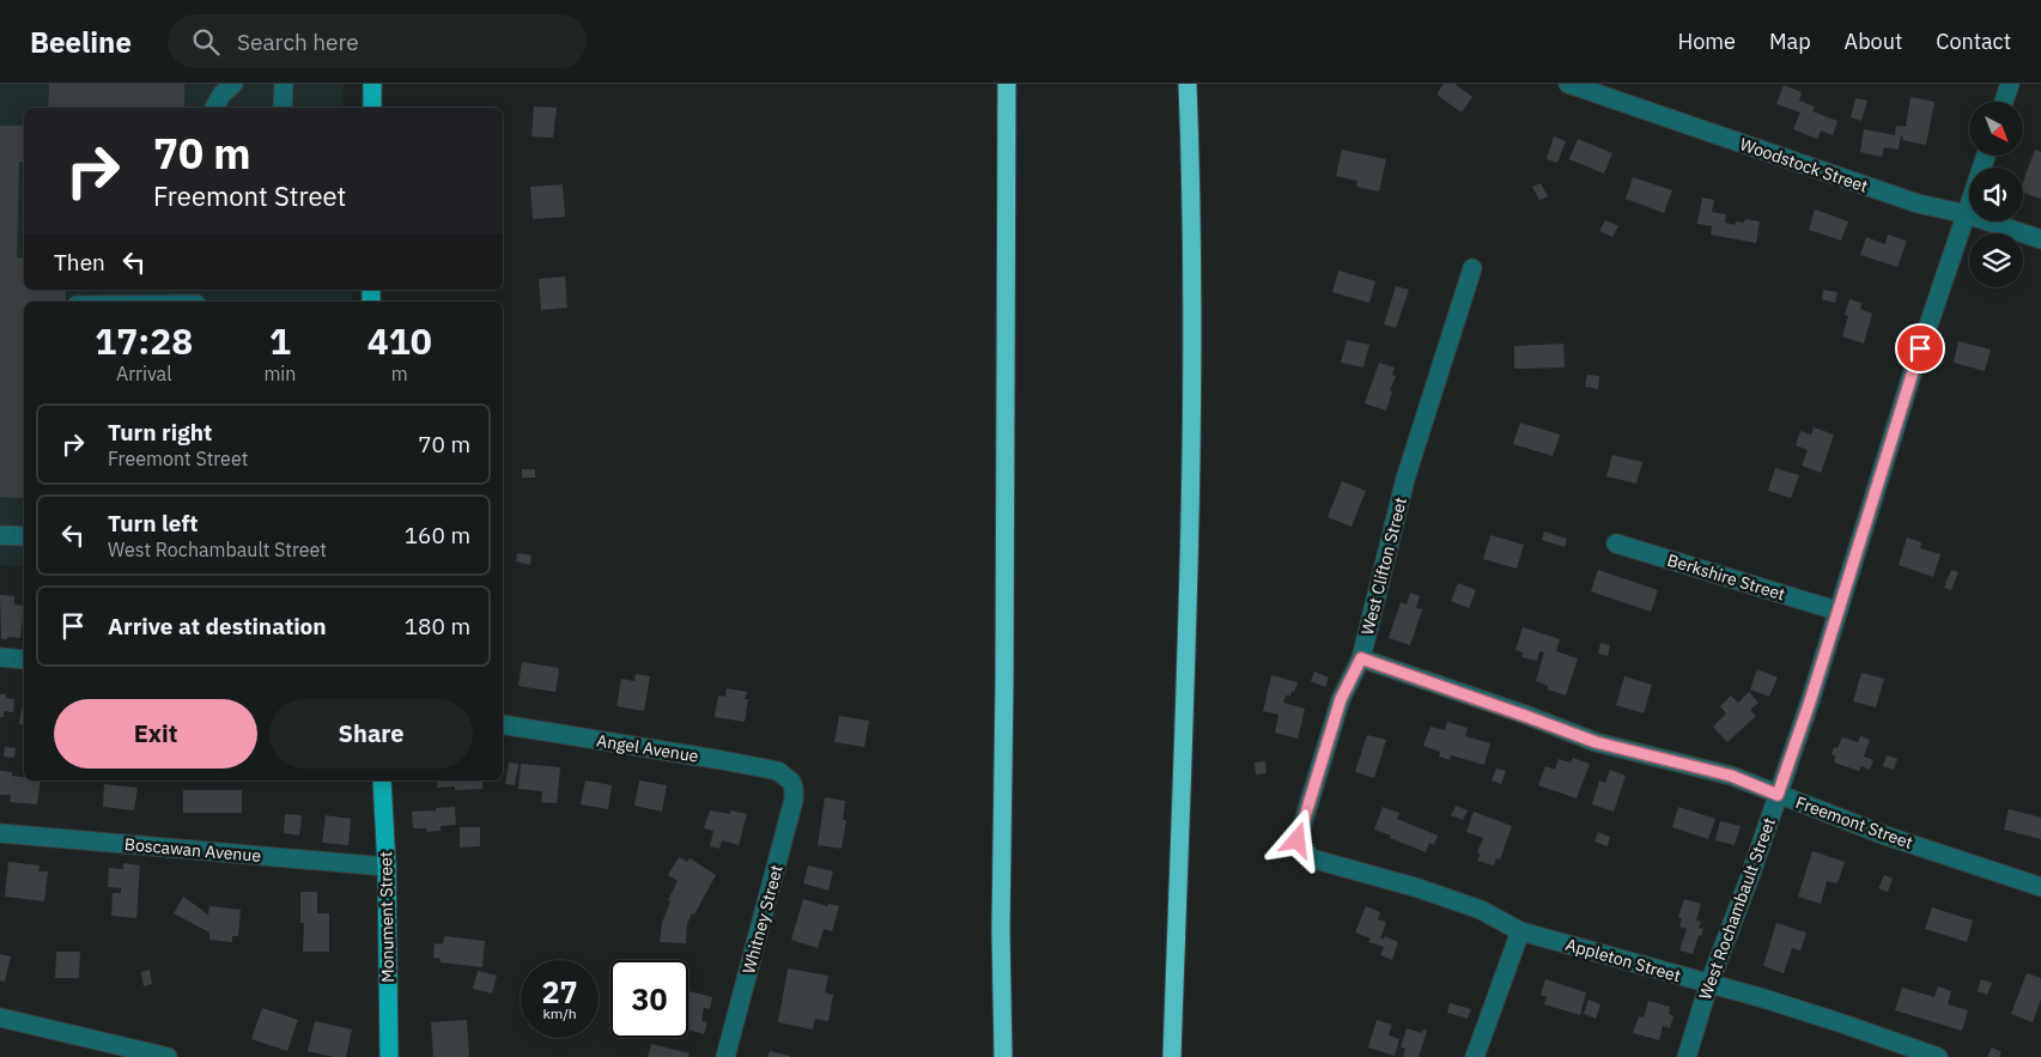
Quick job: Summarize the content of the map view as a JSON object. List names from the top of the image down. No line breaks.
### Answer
{"streets":{"main road":["Monument Street"],"street":["Woodstock Street","West Clifton Street","Berkshire Street","Angel Avenue","Freemont Street","Boscawan Avenue","West Rochambault Street","Whitney Street","Appleton Street"]},"crossings":[["Woodstock Street","West Rochambault Street"],["West Clifton Street","Freemont Street"],["West Clifton Street","Appleton Street"],["Berkshire Street","West Rochambault Street"],["Angel Avenue","Whitney Street"],["Freemont Street","West Rochambault Street"],["Boscawan Avenue","Monument Street"],["West Rochambault Street","Appleton Street"]],"north":"bottom right","page":{"header":"Beeline","search":"Search here","nav":["Home","Map","About","Contact"],"turn":["70 m","Freemont Street"],"then":"Then","eta":["17:28","Arrival","1","min","410","m"],"list":[{"name":"Turn right","note":"Freemont Street","value":"70 m"},{"name":"Turn left","note":"West Rochambault Street","value":"160 m"},{"name":"Arrive at destination","value":"180 m"}],"buttons":["Exit","Share"],"speed":"27 km/h","limit":"30"}}
